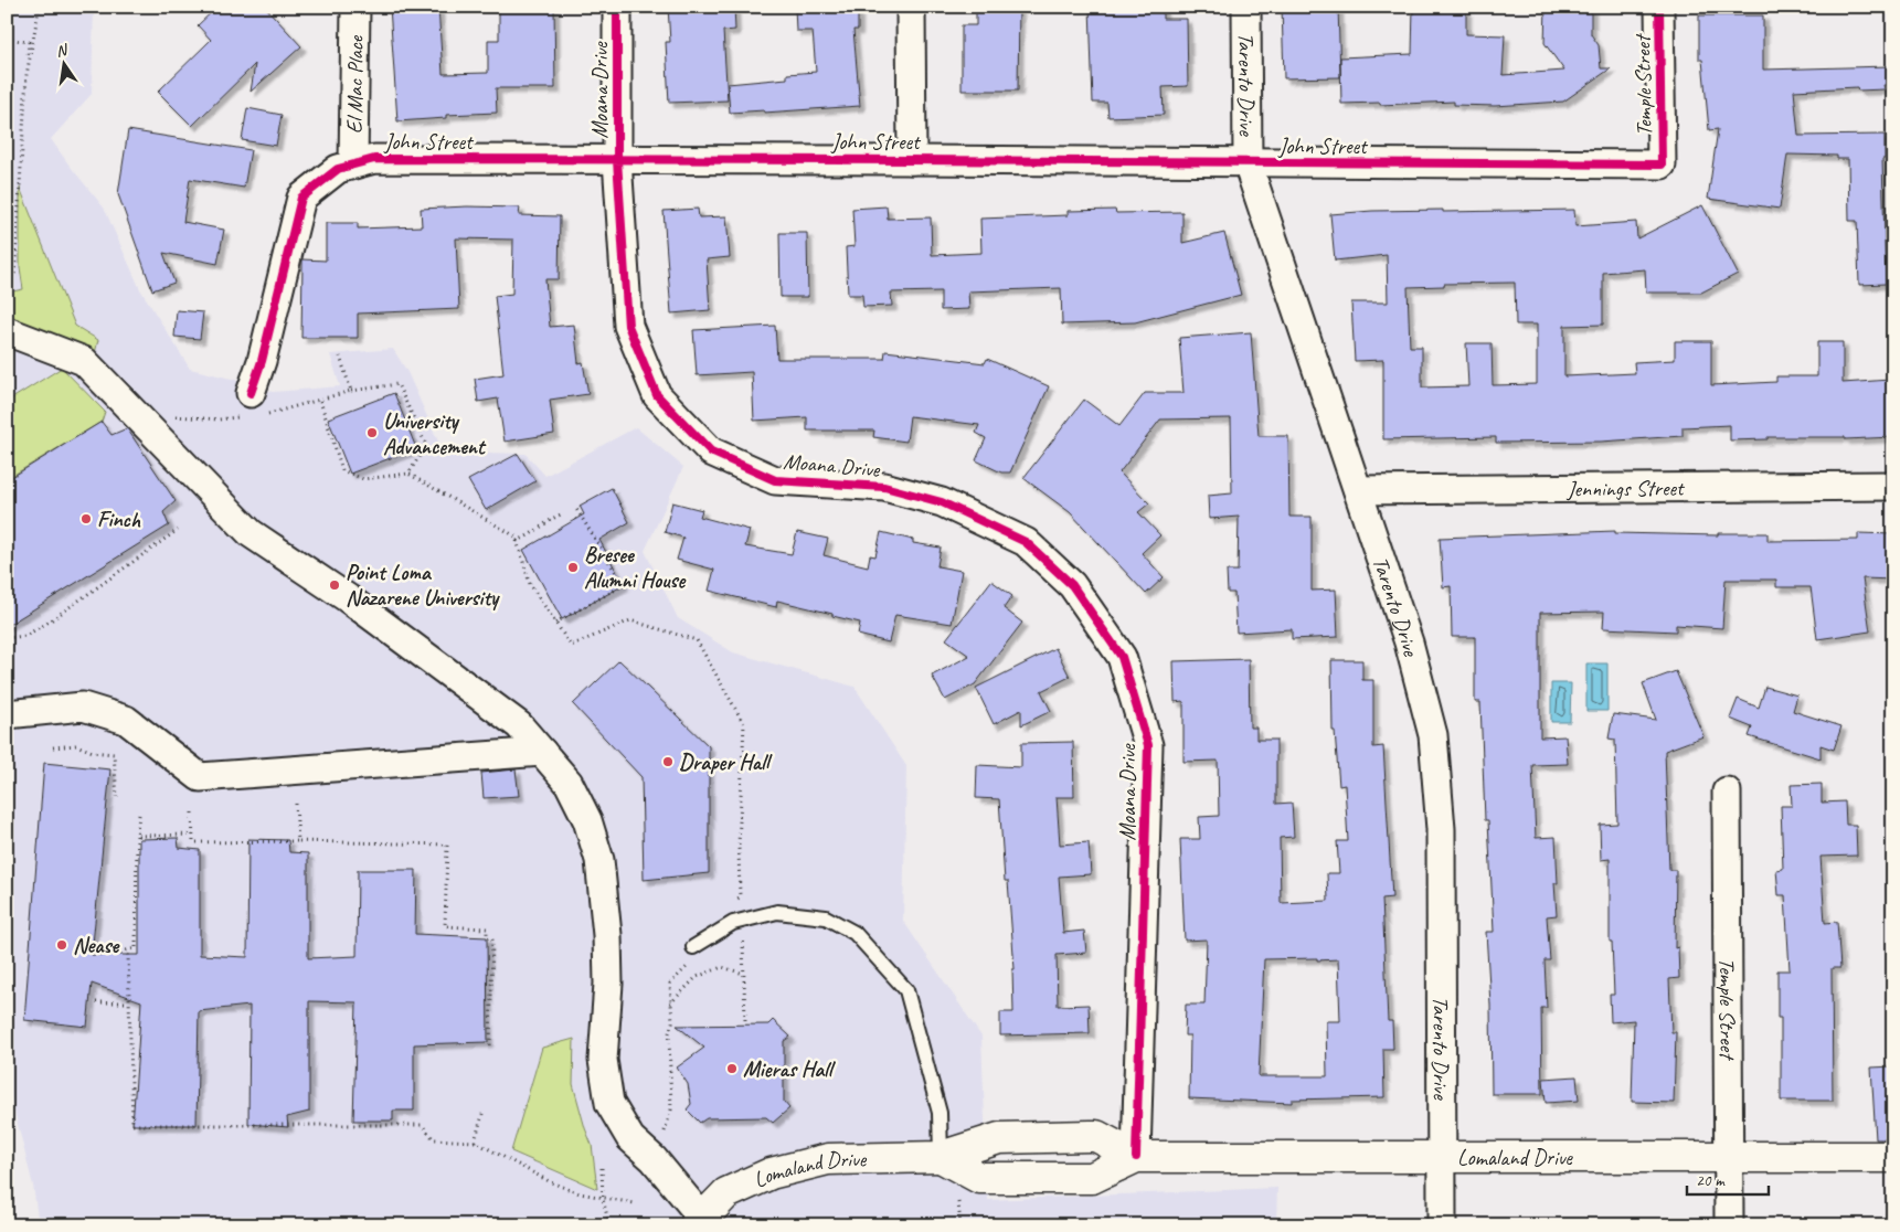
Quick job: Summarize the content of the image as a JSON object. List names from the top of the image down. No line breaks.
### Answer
{"streets":{"street":["El Mac Place","Tarento Drive","Temple Street","Moana Drive","John Street","Jennings Street","Lomaland Drive"]},"crossings":[["El Mac Place","John Street"],["Tarento Drive","John Street"],["Tarento Drive","Jennings Street"],["Tarento Drive","Lomaland Drive"],["Temple Street","John Street"],["Temple Street","Lomaland Drive"],["Moana Drive","John Street"],["Moana Drive","Lomaland Drive"]],"places":["University Advancement","Finch","Bresee Alumni House","Point Loma Nazarene University","Draper Hall","Nease","Mieras Hall"],"scale_bar":"20 m","north":"top"}
